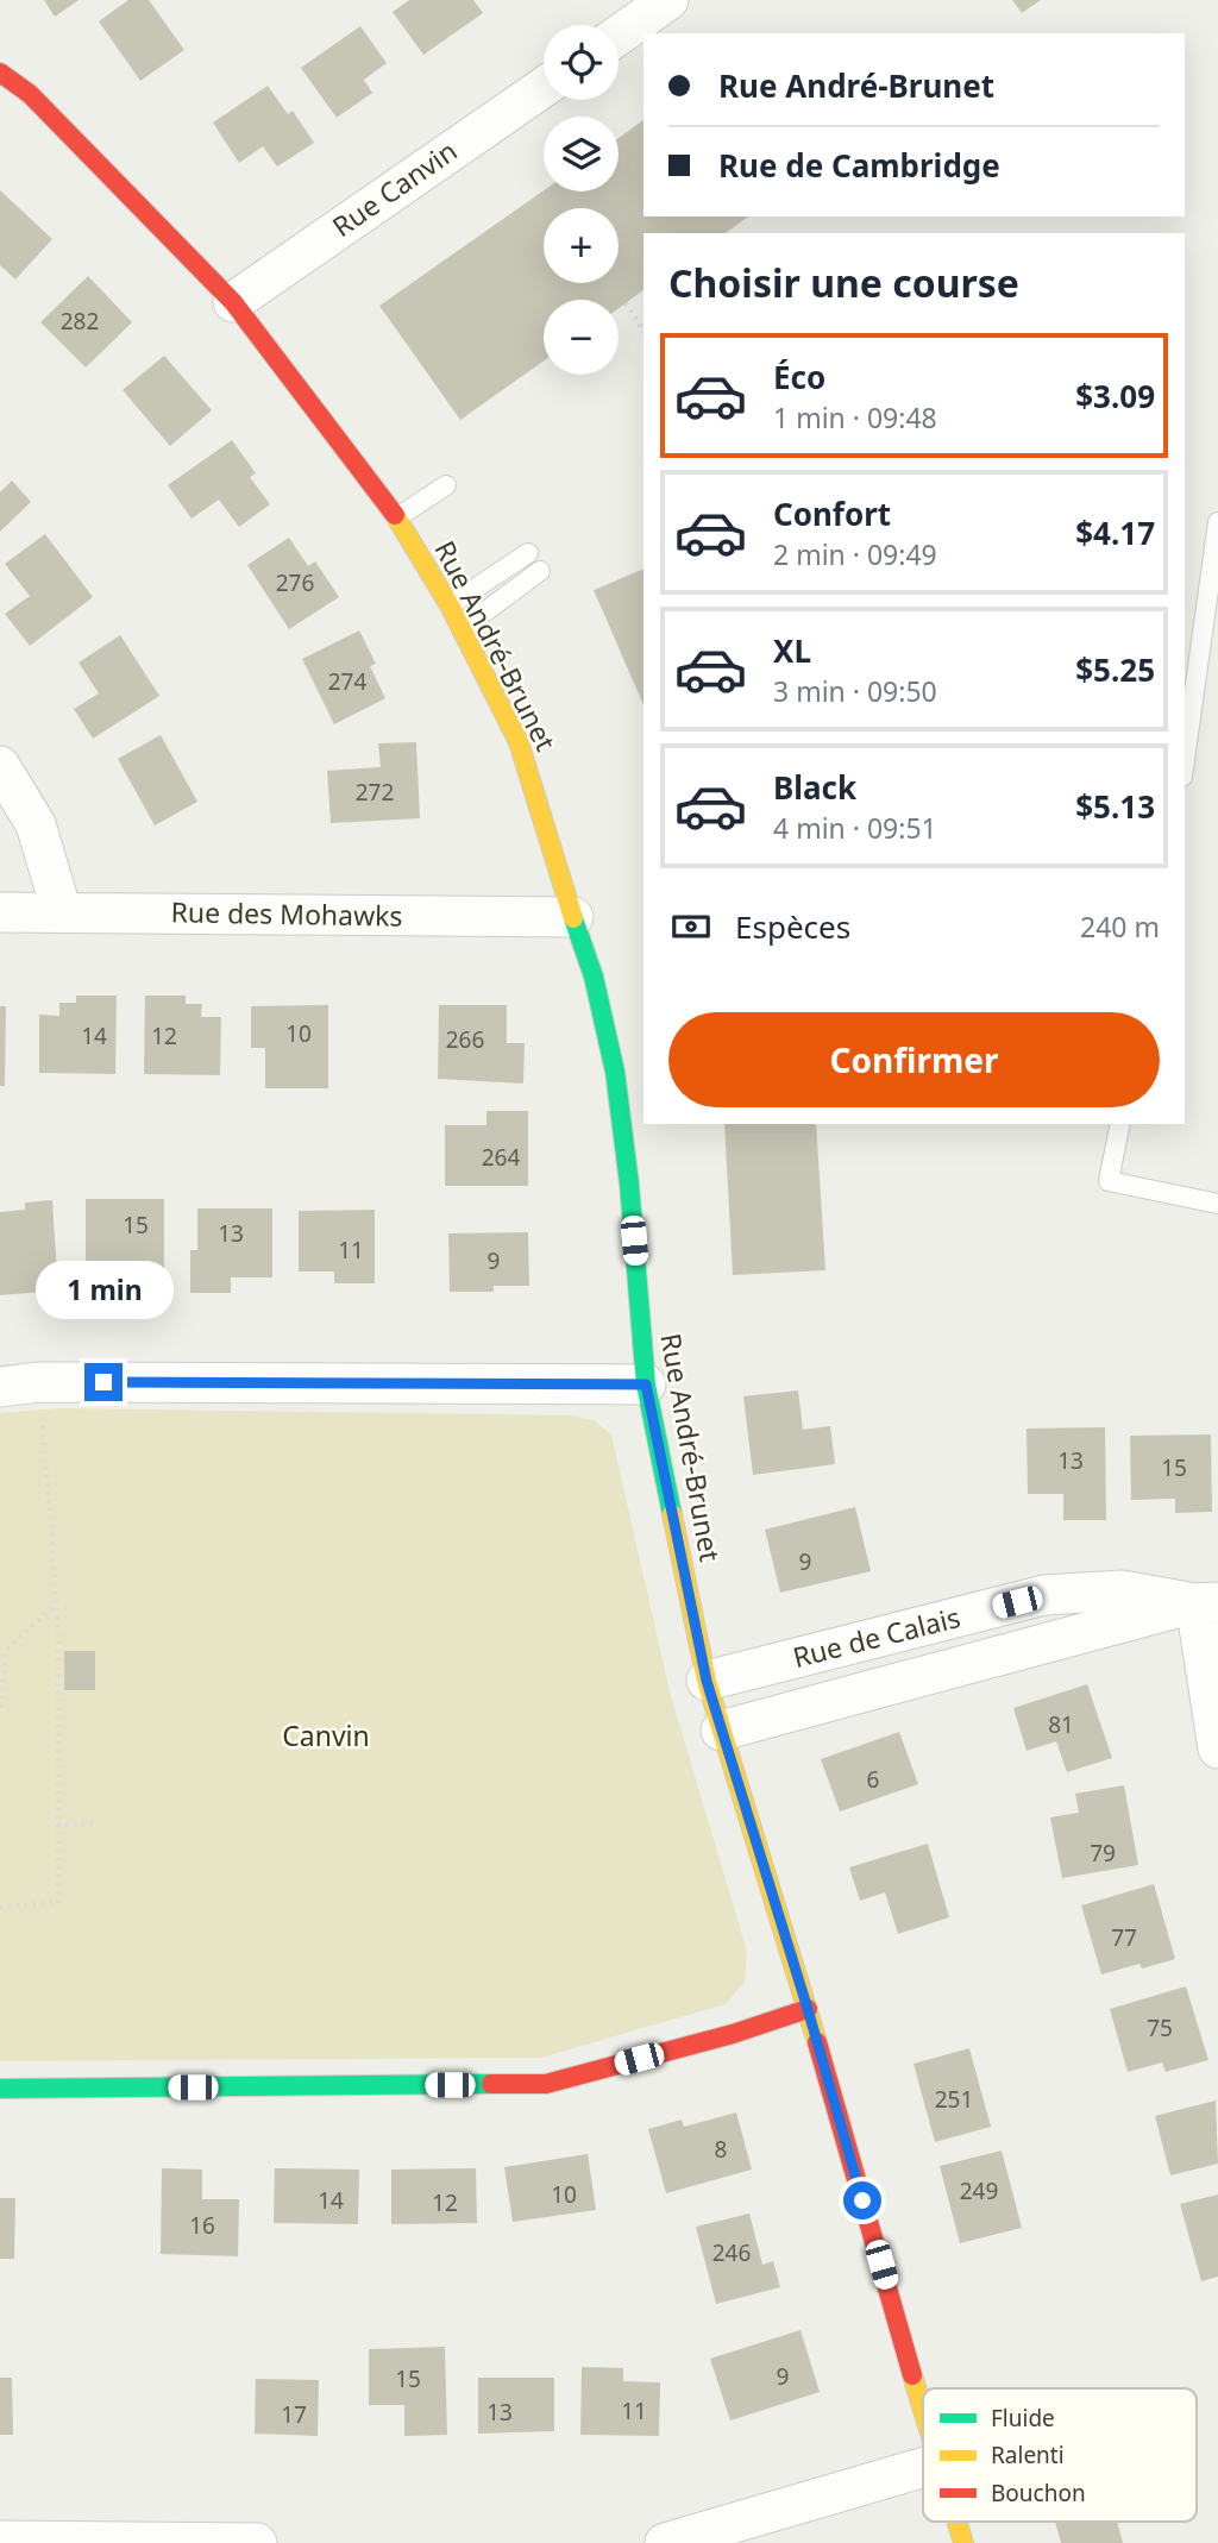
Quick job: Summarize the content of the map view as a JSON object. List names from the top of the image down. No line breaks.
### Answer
{"streets":{"street":["Rue Canvin","Rue André-Brunet","Rue des Mohawks","Rue de Calais"]},"crossings":[["Rue Canvin","Rue André-Brunet"],["Rue André-Brunet","Rue des Mohawks"],["Rue André-Brunet","Rue de Calais"]],"parks":["Canvin"],"house_numbers":["282","276","274","272","10","14","12","266","264","15","13","11","9","13","15","9","81","6","79","77","75","251","8","249","10","14","12","16","246","9","15","11","13","17"],"legend":["Fluide","Ralenti","Bouchon"],"page":{"map_buttons":["+","−"],"banner":["Rue André-Brunet","Rue de Cambridge"],"heading":"Choisir une course","list":[{"name":"Éco","note":"1 min · 09:48","value":"$3.09"},{"name":"Confort","note":"2 min · 09:49","value":"$4.17"},{"name":"XL","note":"3 min · 09:50","value":"$5.25"},{"name":"Black","note":"4 min · 09:51","value":"$5.13"}],"pay":["Espèces","240 m"],"buttons":"Confirmer","bubble":"1 min"}}
